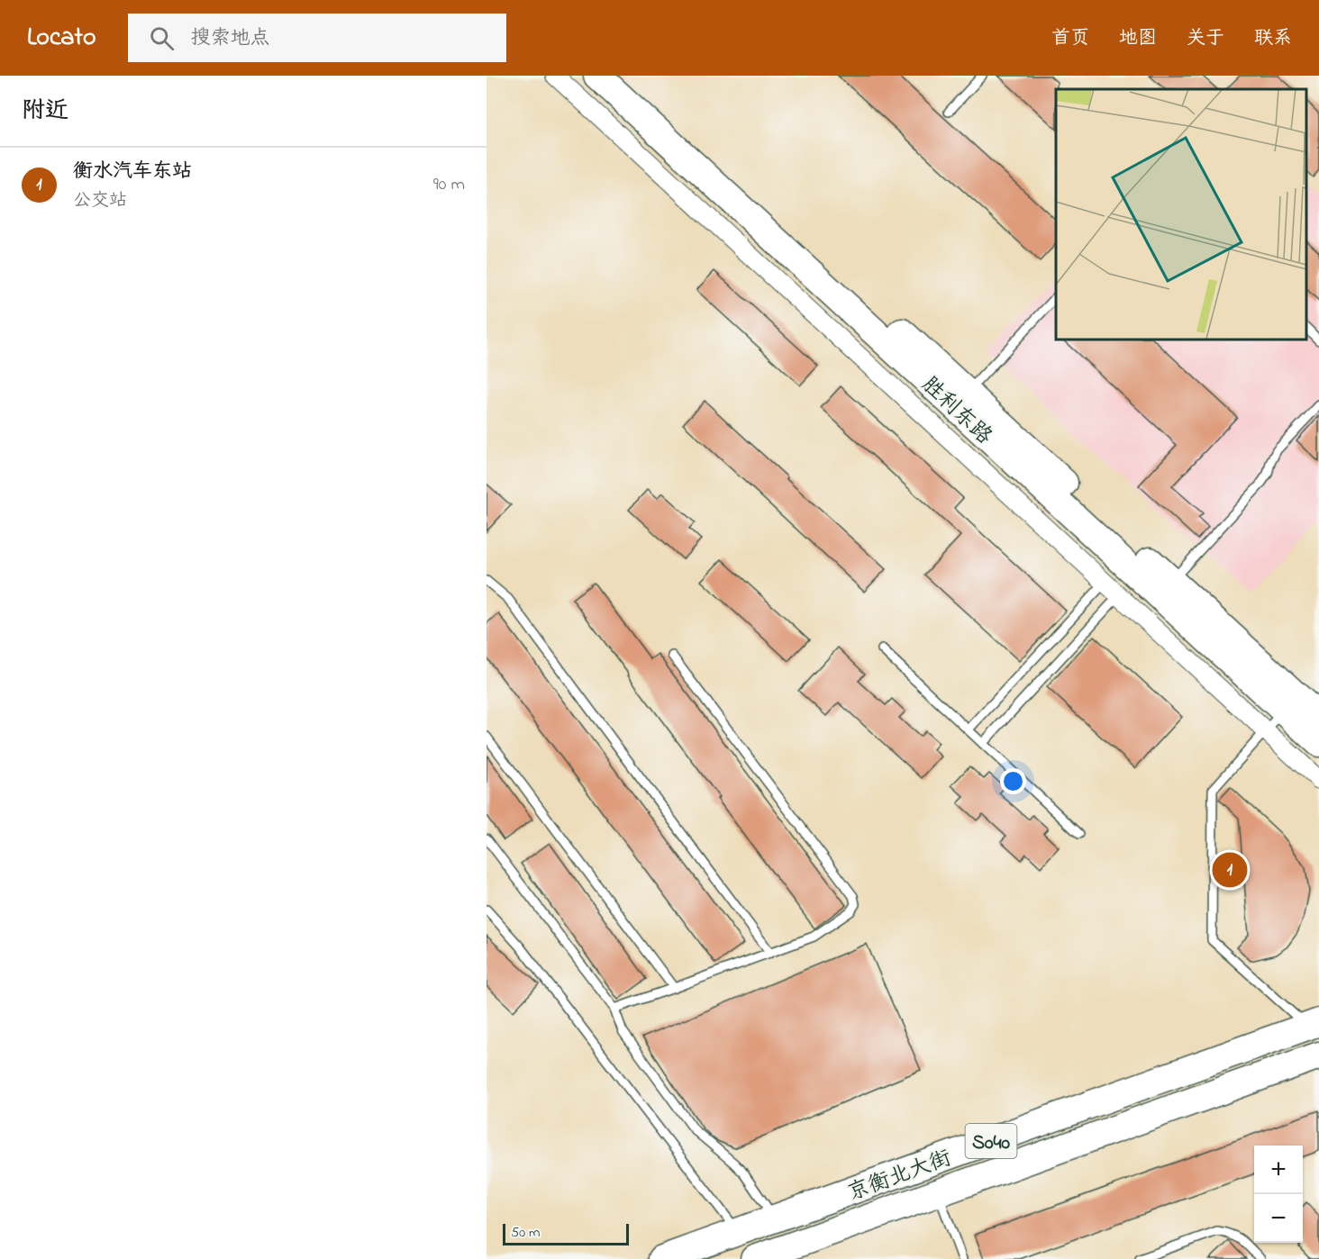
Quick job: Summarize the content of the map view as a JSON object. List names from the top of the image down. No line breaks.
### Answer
{"streets":{"main road":["胜利东路","S040","京衡北大街"]},"scale_bar":"50 m","page":{"header":"Locato","search":"搜索地点","nav":["首页","地图","关于","联系"],"heading":"附近","list":[{"mark":"1","name":"衡水汽车东站","note":"公交站","value":"90 m"}],"pins":"1","map_buttons":["+","−"],"scale":"50 m"}}
